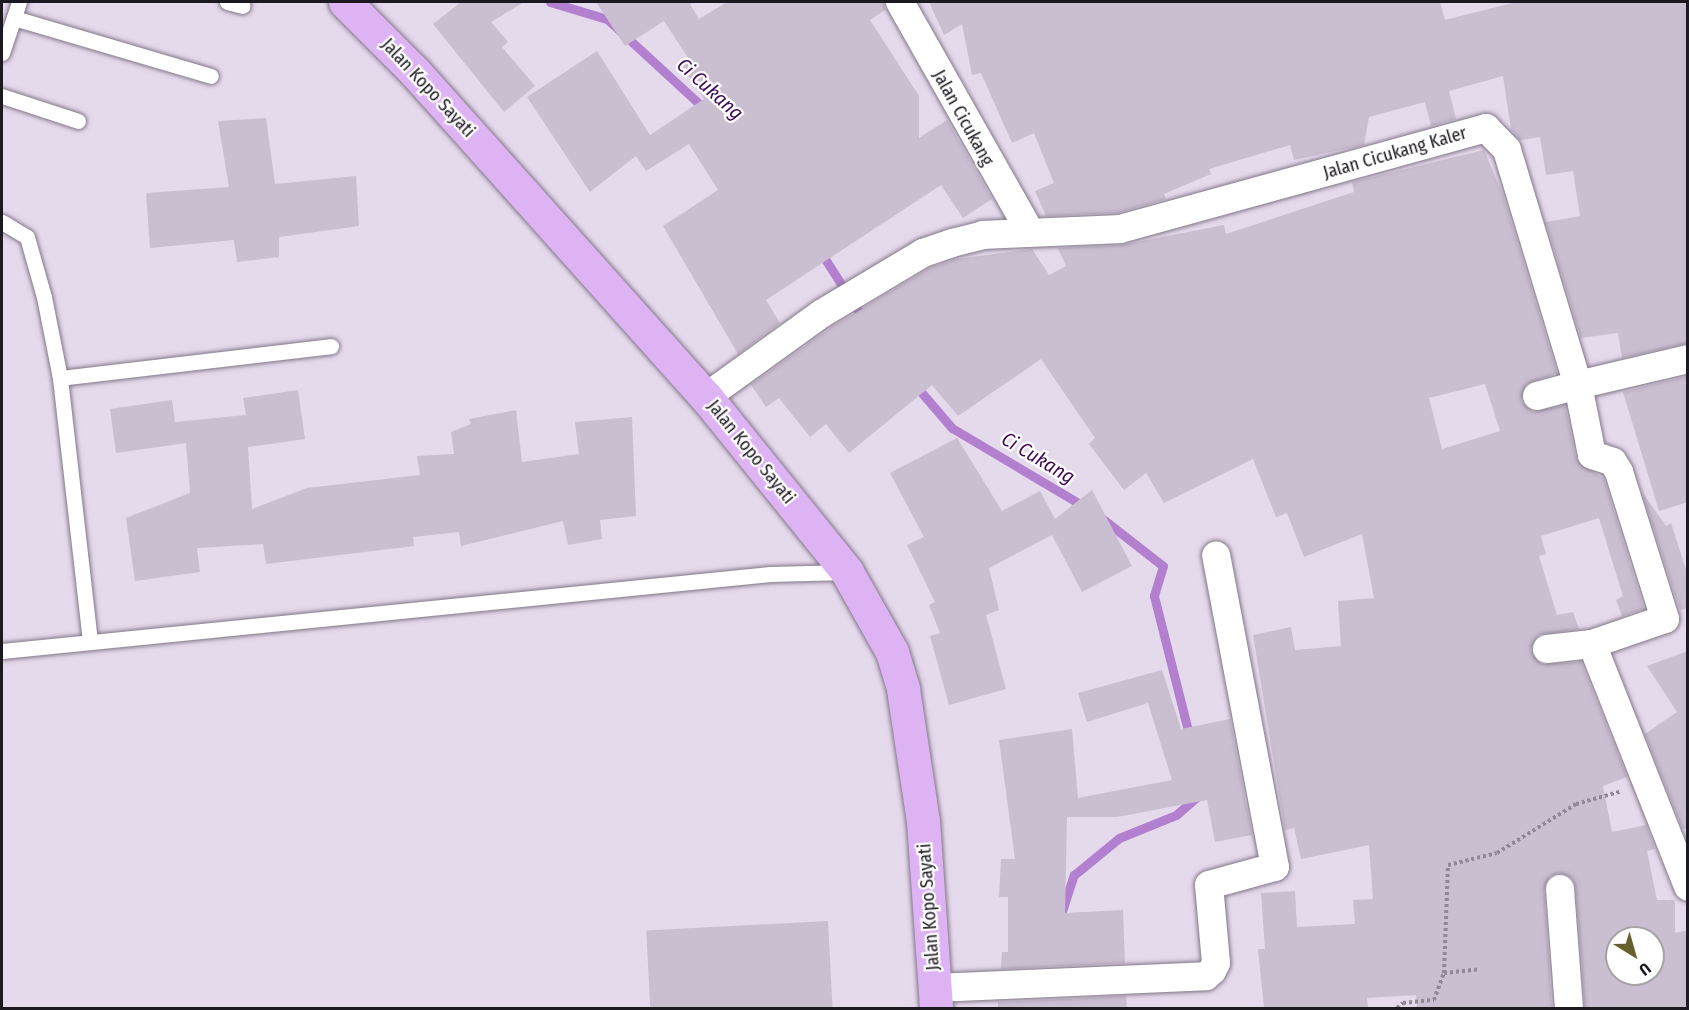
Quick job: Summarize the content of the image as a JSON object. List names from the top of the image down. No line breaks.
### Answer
{"streets":{"main road":["Jalan Kopo Sayati"],"street":["Jalan Cicukang","Jalan Cicukang Kaler"]},"crossings":[["Jalan Cicukang","Jalan Cicukang Kaler"]],"water":["Ci Cukang"],"north":"bottom right"}
